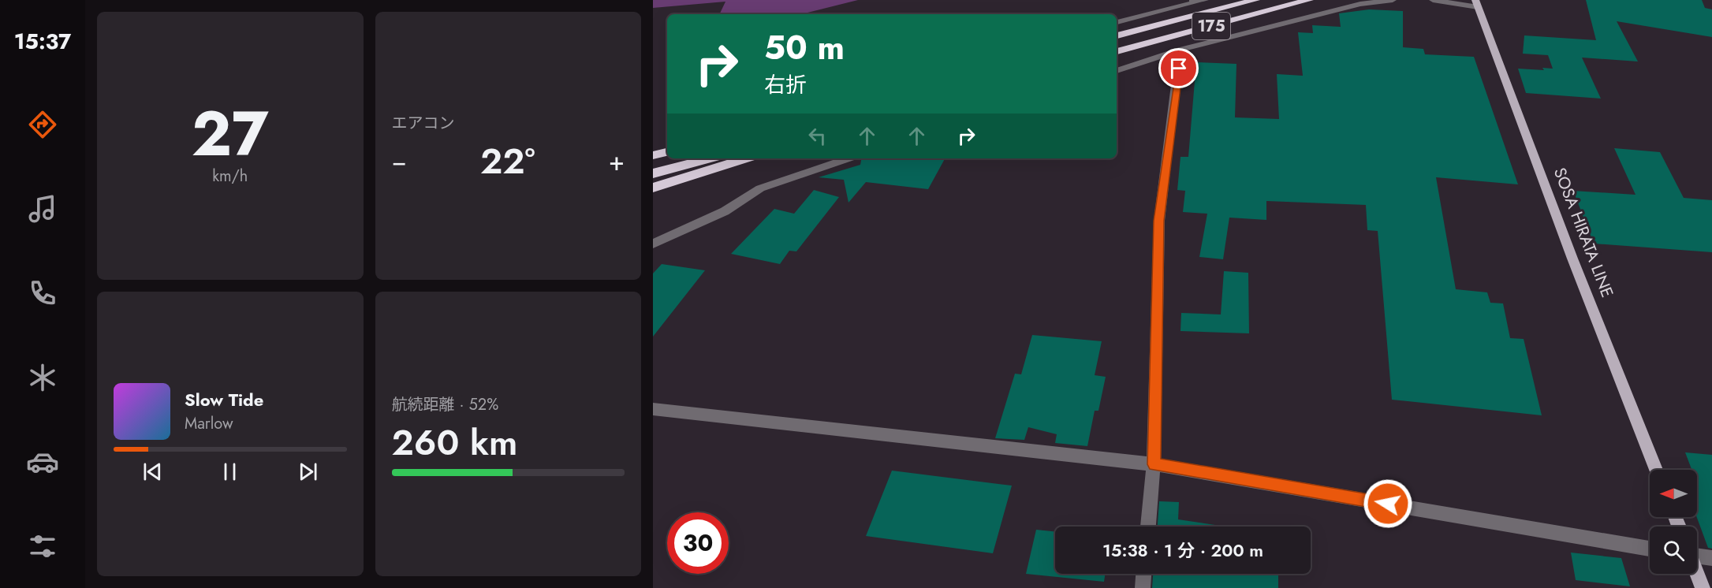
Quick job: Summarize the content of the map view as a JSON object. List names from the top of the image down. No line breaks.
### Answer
{"streets":{"highway":["175"],"main road":["SOSA HIRATA LINE"]},"north":"left","page":{"tabs":"15:37","tile":[["27","km/h"],"エアコン",["航続距離 · 52%","260 km"]],"turn":["50 m","右折"],"heat":["−","22°","+"],"song":["Slow Tide","Marlow"],"limit":"30","trip":"15:38 · 1 分 · 200 m"}}
